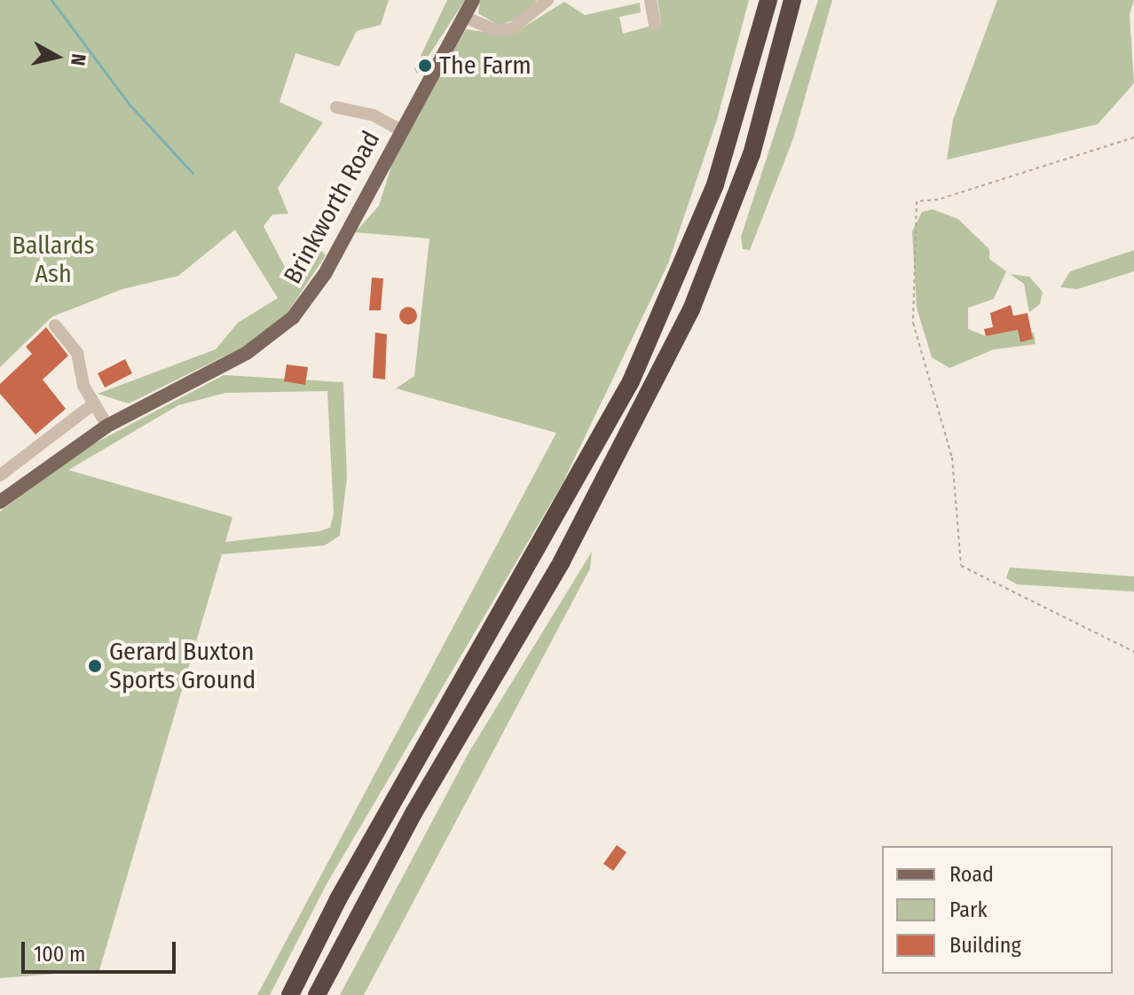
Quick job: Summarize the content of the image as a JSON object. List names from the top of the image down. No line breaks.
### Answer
{"streets":{"main road":["Brinkworth Road"]},"parks":["Ballards Ash"],"places":["The Farm","Gerard Buxton Sports Ground"],"legend":["Road","Park","Building"],"scale_bar":"100 m","north":"right"}
